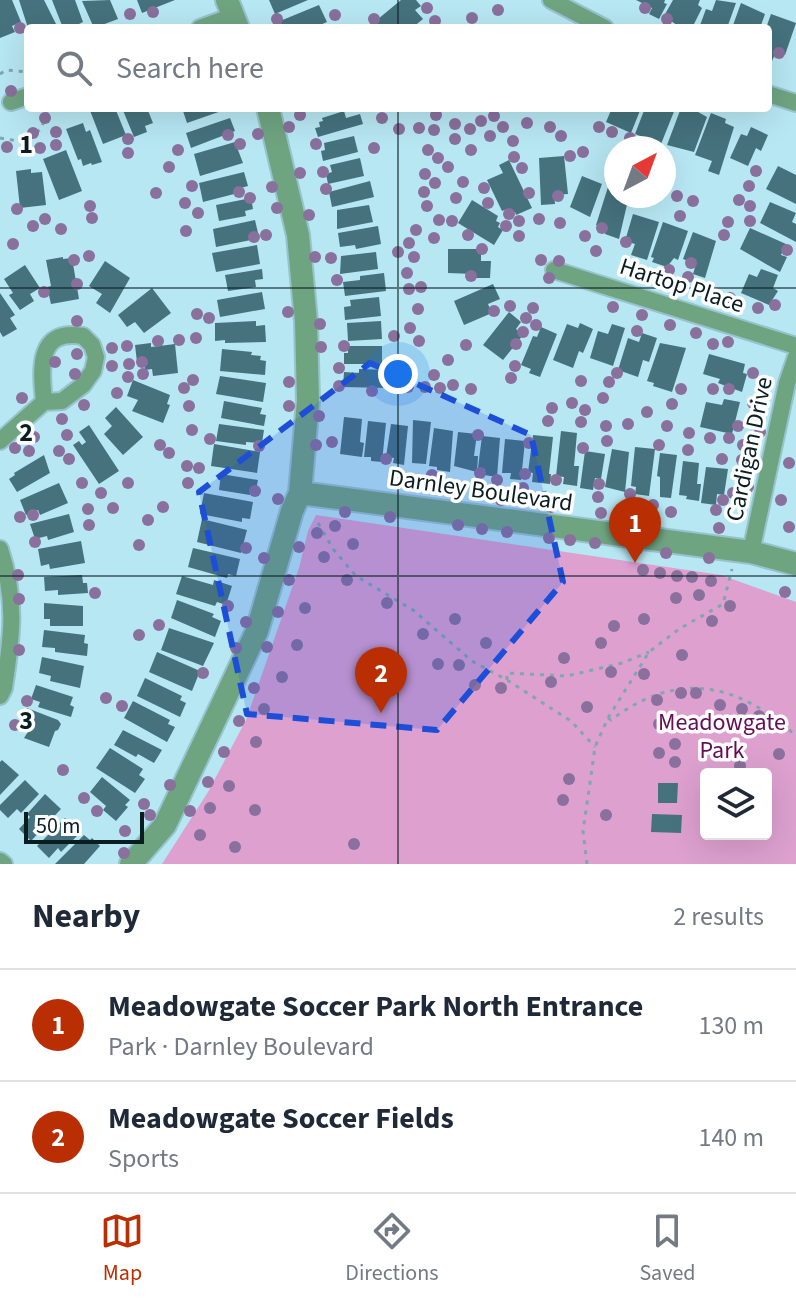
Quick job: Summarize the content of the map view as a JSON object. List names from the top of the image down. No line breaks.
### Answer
{"streets":{"street":["Hartop Place","Cardigan Drive","Darnley Boulevard"]},"crossings":[["Cardigan Drive","Darnley Boulevard"]],"parks":["Meadowgate Park"],"scale_bar":"50 m","north":"top right","page":{"search":"Search here","pins":["1","2"],"scale":"50 m","heading":["Nearby","2 results"],"list":[{"mark":"1","name":"Meadowgate Soccer Park North Entrance","note":"Park · Darnley Boulevard","value":"130 m"},{"mark":"2","name":"Meadowgate Soccer Fields","note":"Sports","value":"140 m"}],"nav":["Map","Directions","Saved"]},"grid":{"rows":["1","2","3"]}}
